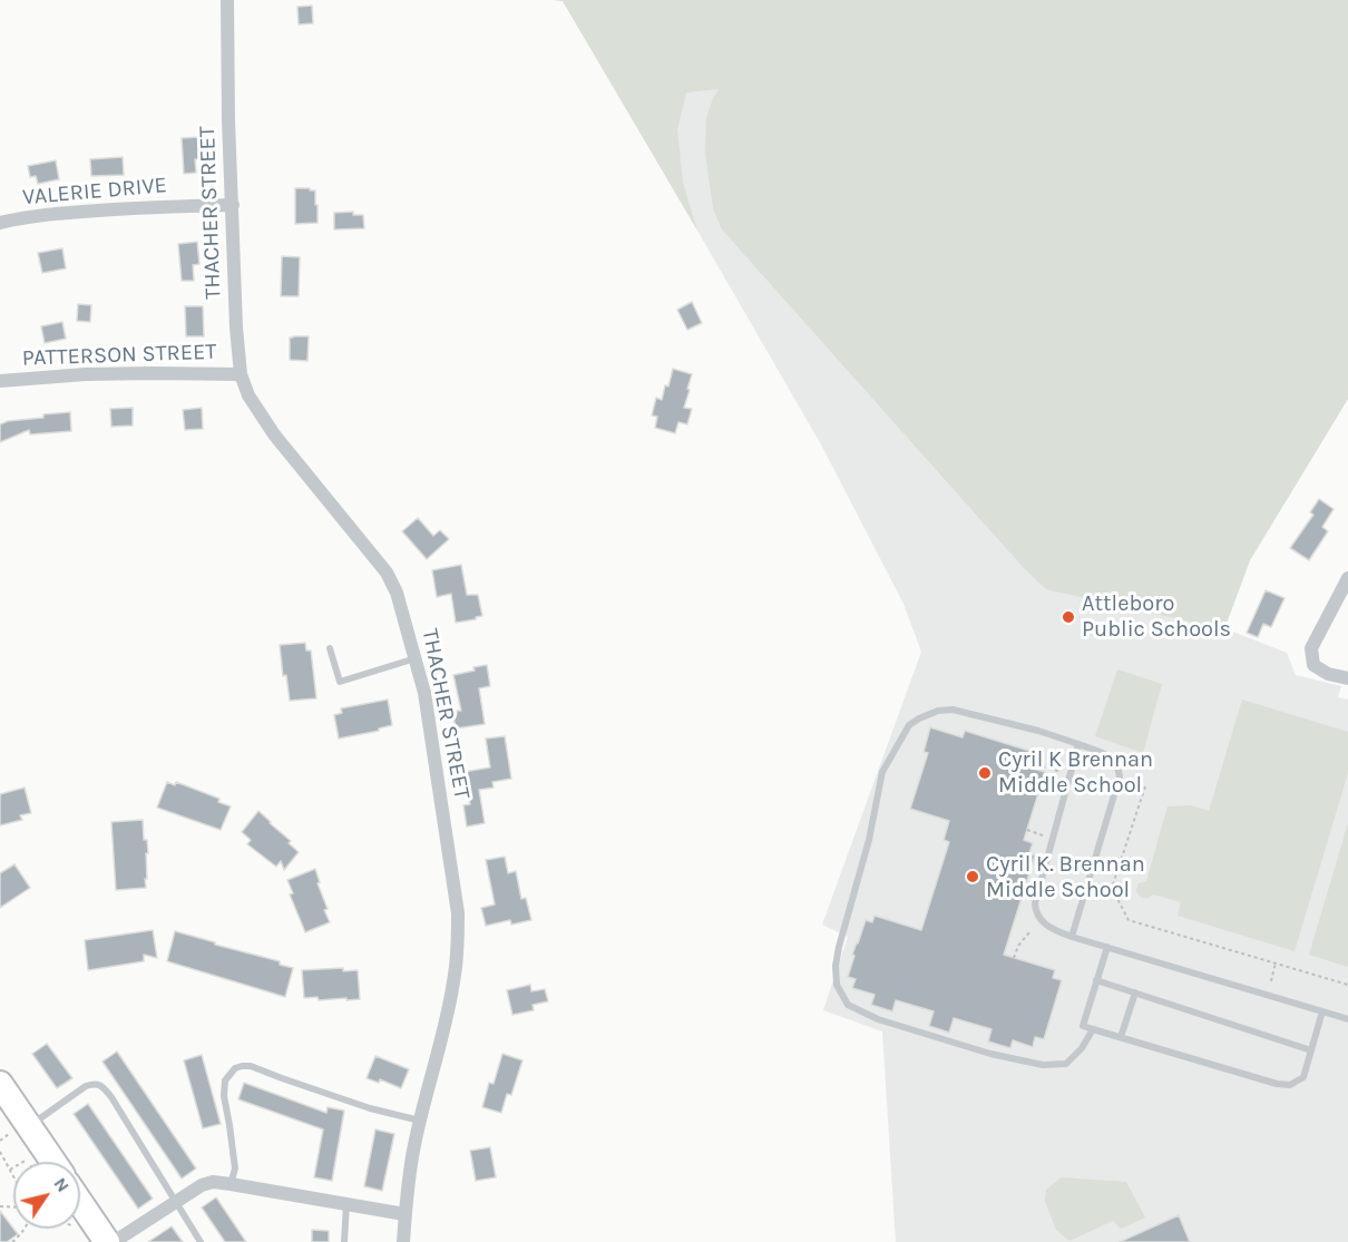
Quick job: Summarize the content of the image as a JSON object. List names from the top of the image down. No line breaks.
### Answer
{"streets":{"street":["VALERIE DRIVE","THACHER STREET","PATTERSON STREET"]},"crossings":[["VALERIE DRIVE","THACHER STREET"],["THACHER STREET","PATTERSON STREET"]],"places":["Attleboro Public Schools","Cyril K Brennan Middle School","Cyril K. Brennan Middle School"],"north":"top right"}
